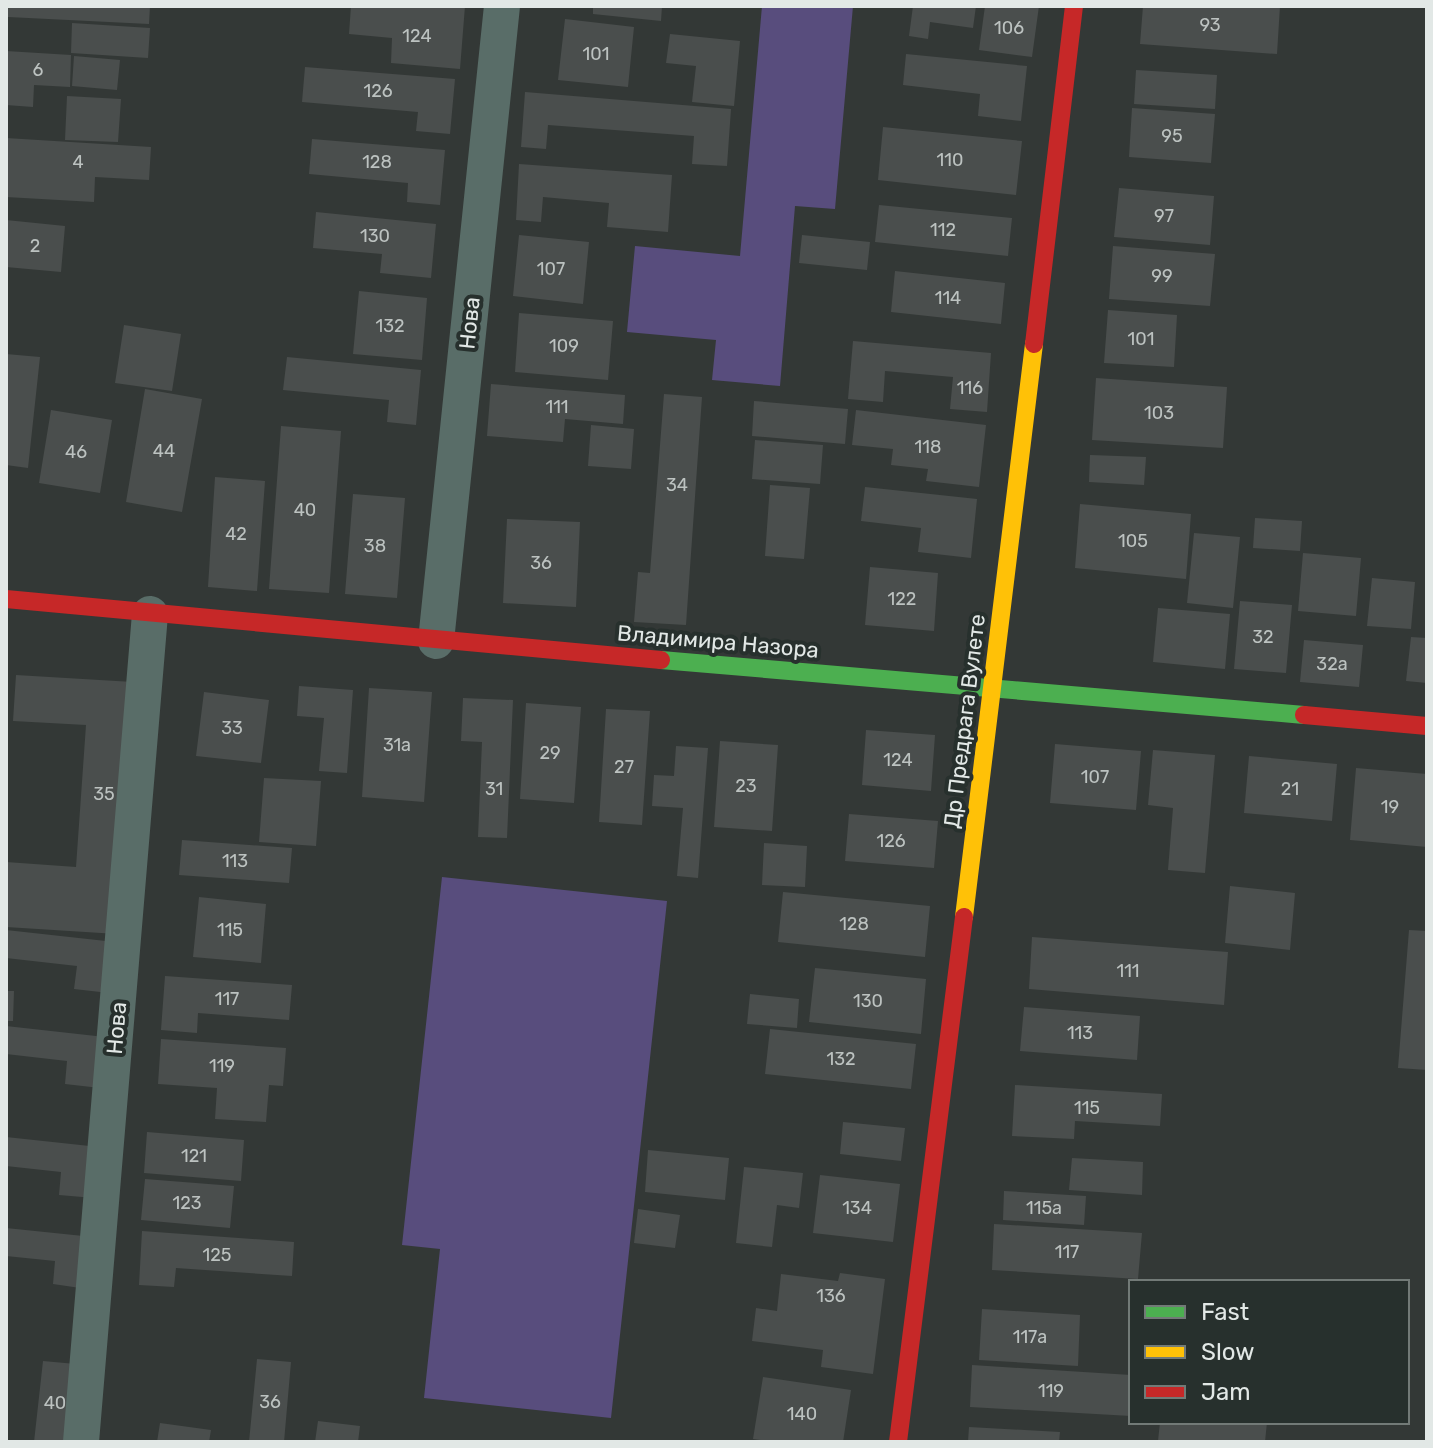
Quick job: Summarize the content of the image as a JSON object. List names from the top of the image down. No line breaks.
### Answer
{"streets":{"street":["Нова","Владимира Назора","Др Предрага Вулете"]},"crossings":[["Нова","Владимира Назора"],["Владимира Назора","Др Предрага Вулете"]],"house_numbers":["93","106","124","101","6","126","95","110","4","128","97","112","130","2","107","99","114","132","101","109","116","111","103","118","44","46","34","40","42","105","38","36","122","32","32a","33","31a","29","124","27","107","23","31","21","35","19","126","113","128","115","111","117","130","113","132","119","115","121","123","134","115a","117","125","136","117a","119","36","40","140"],"legend":["Fast","Slow","Jam"]}
